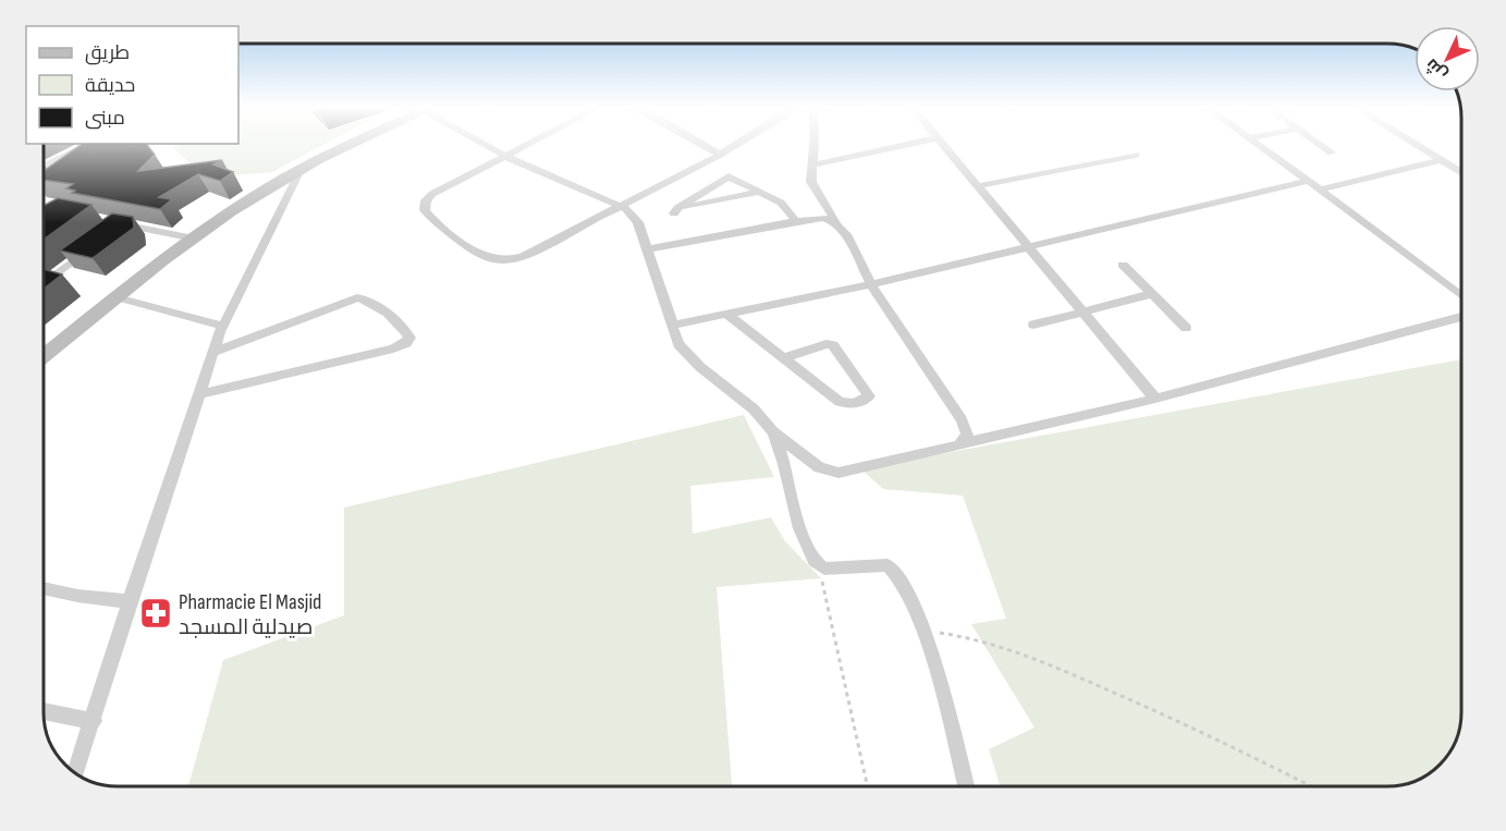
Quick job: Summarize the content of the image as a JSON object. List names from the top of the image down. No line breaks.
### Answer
{"places":{"pharmacy":["Pharmacie El Masjid صيدلية المسجد"]},"legend":["طريق","حديقة","مبنى"],"north":"bottom left"}
